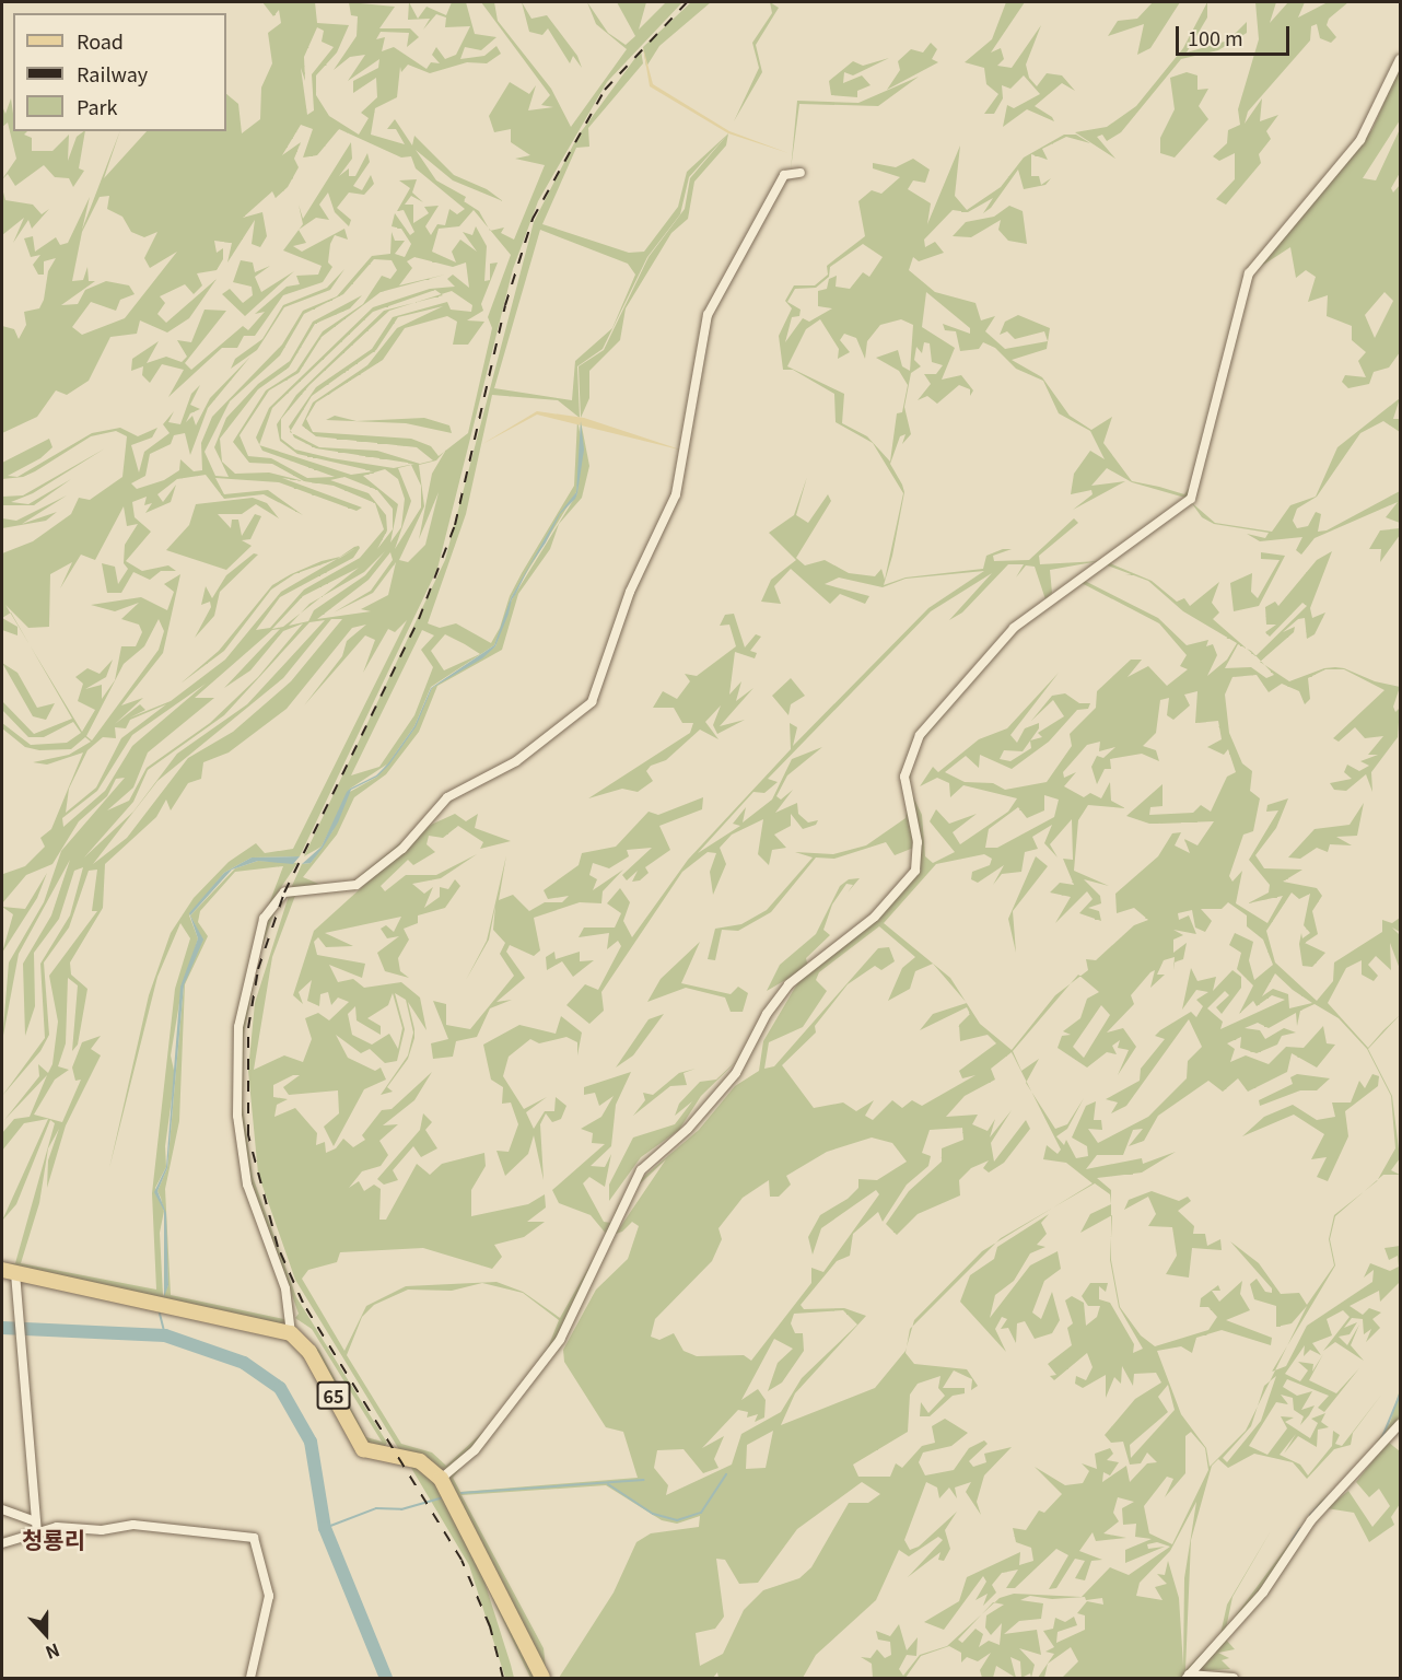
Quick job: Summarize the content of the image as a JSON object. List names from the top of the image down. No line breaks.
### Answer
{"streets":{"main road":["65"]},"districts":["청룡리"],"legend":["Road","Railway","Park"],"scale_bar":"100 m","north":"bottom"}
